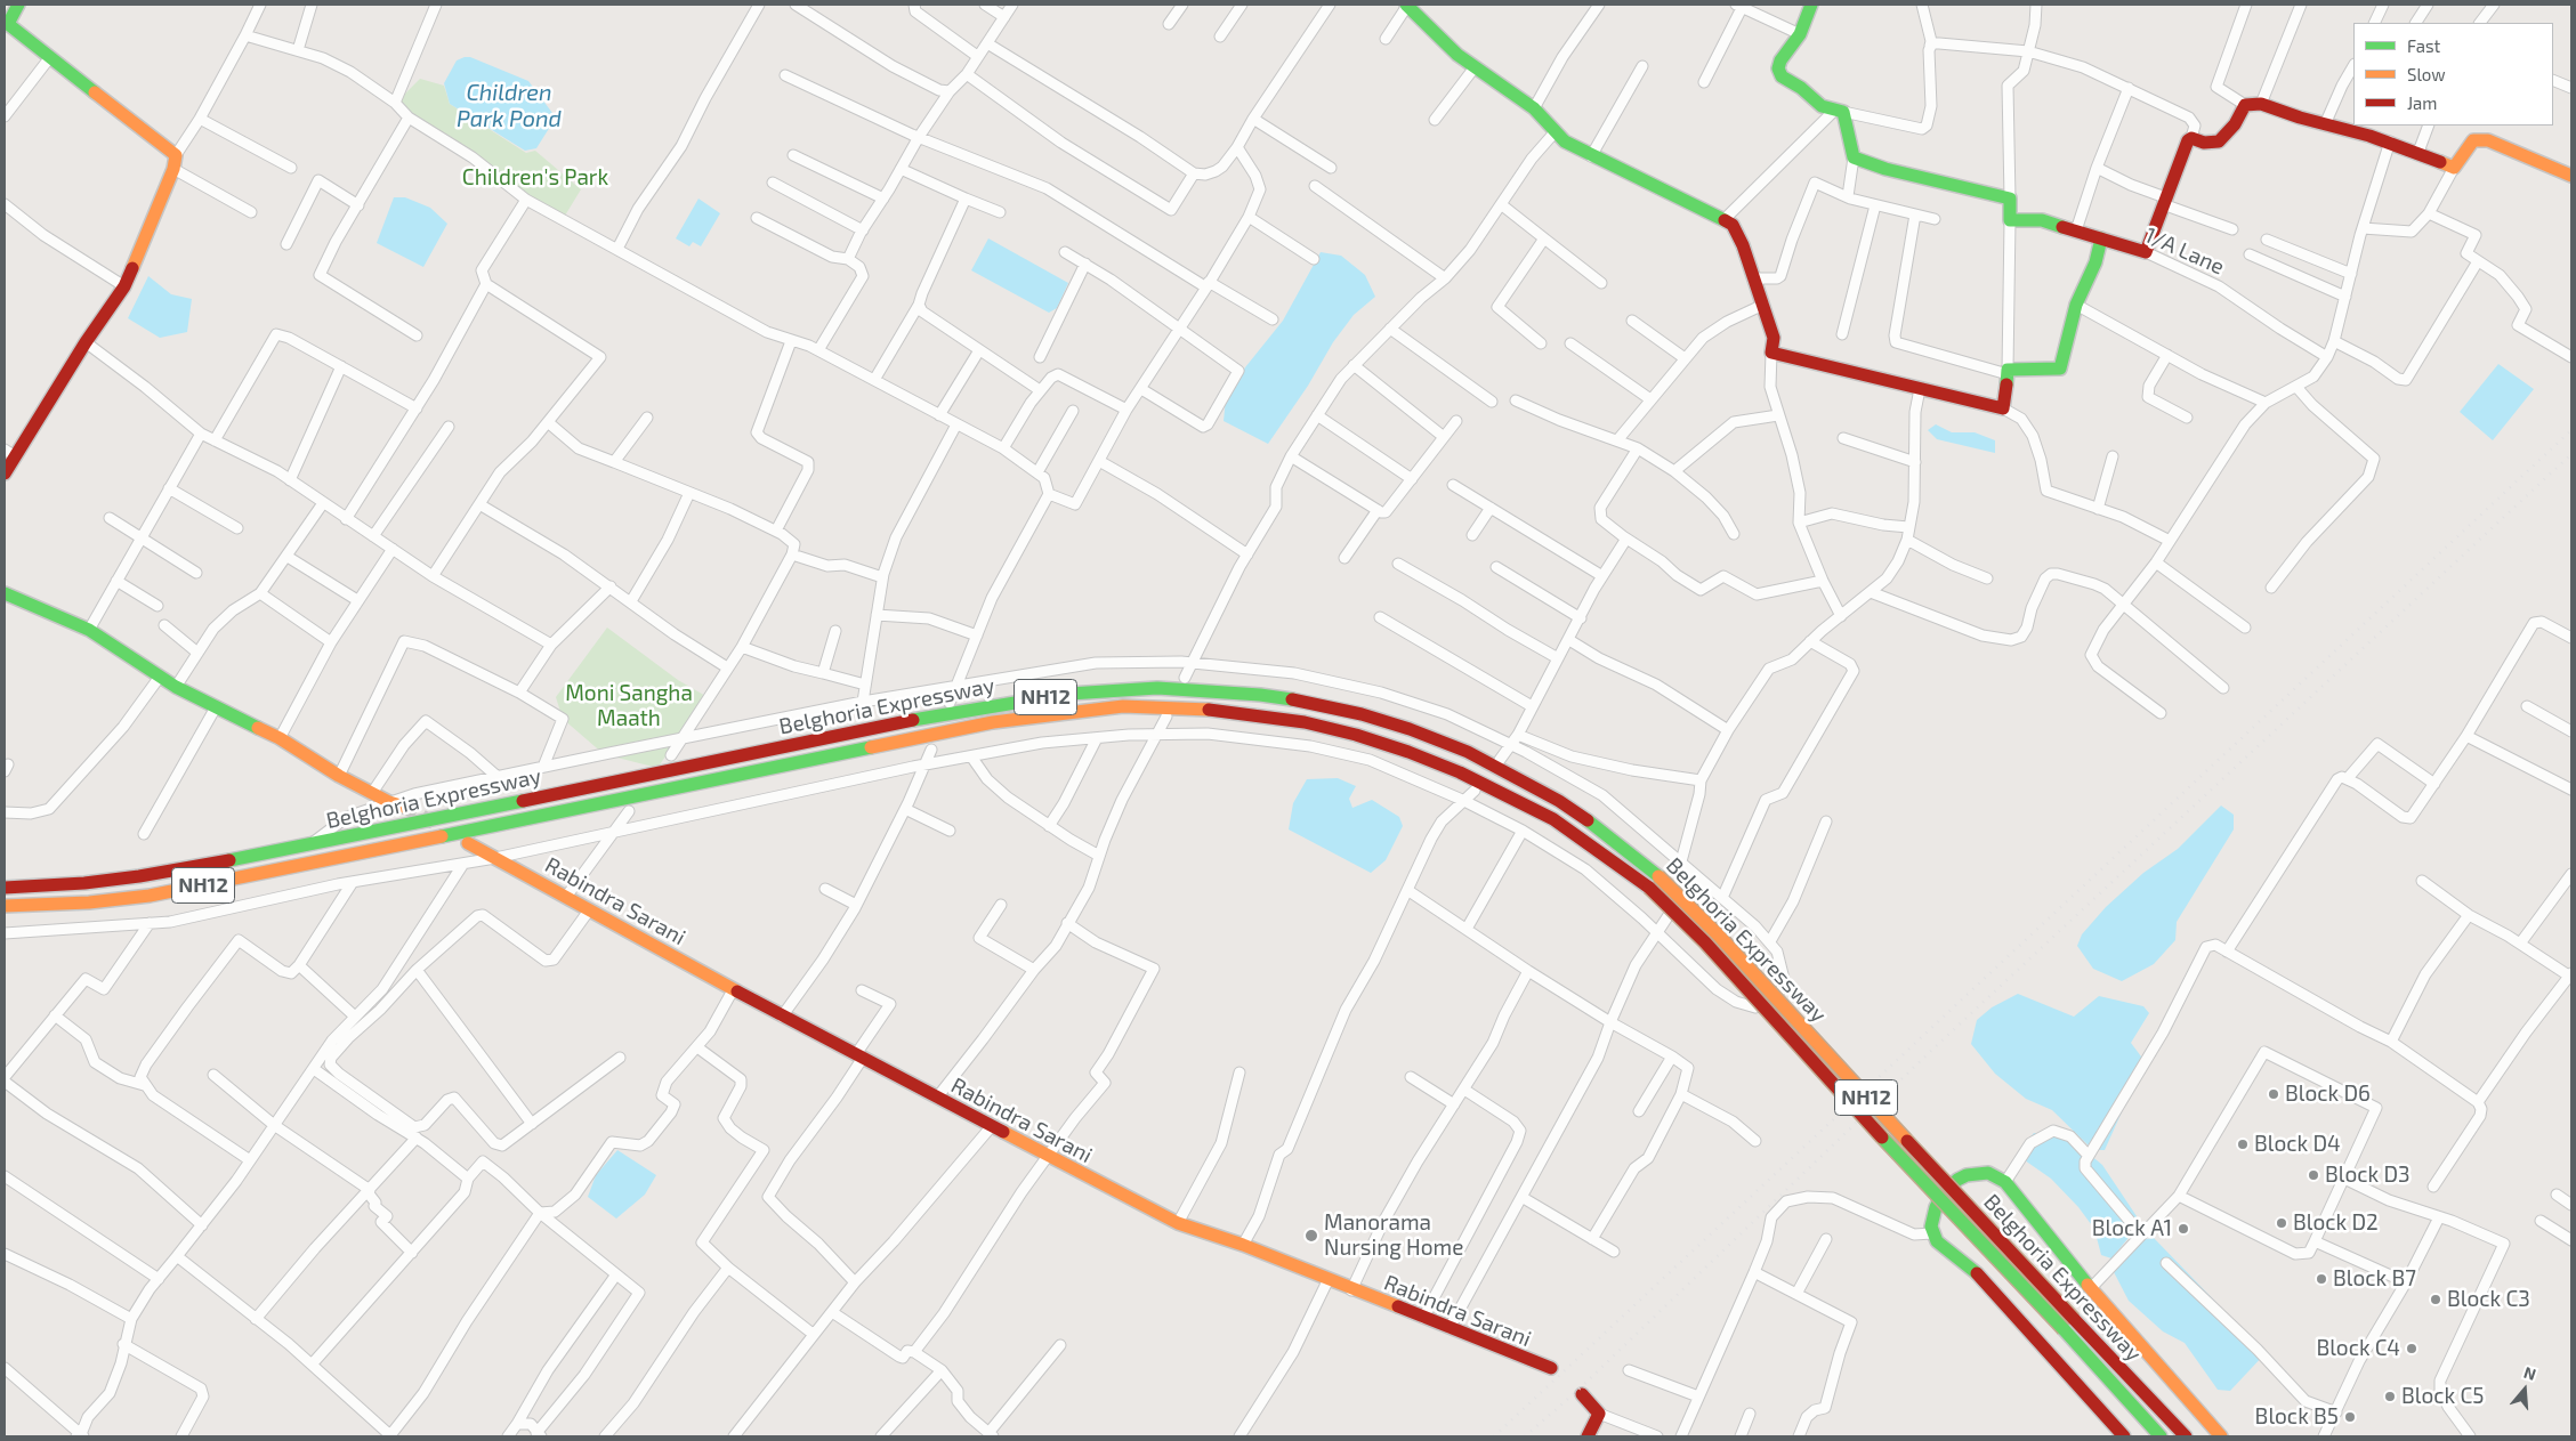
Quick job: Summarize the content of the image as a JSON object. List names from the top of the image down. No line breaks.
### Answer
{"streets":{"main road":["1/A Lane","NH12","Belghoria Expressway","Rabindra Sarani"]},"water":["Children Park Pond"],"parks":["Children's Park","Moni Sangha Maath"],"places":["Block D6","Block D4","Block D3","Block D2","Block A1","Manorama Nursing Home","Block B7","Block C3","Block C4","Block C5","Block B5"],"legend":["Fast","Slow","Jam"],"north":"top"}
